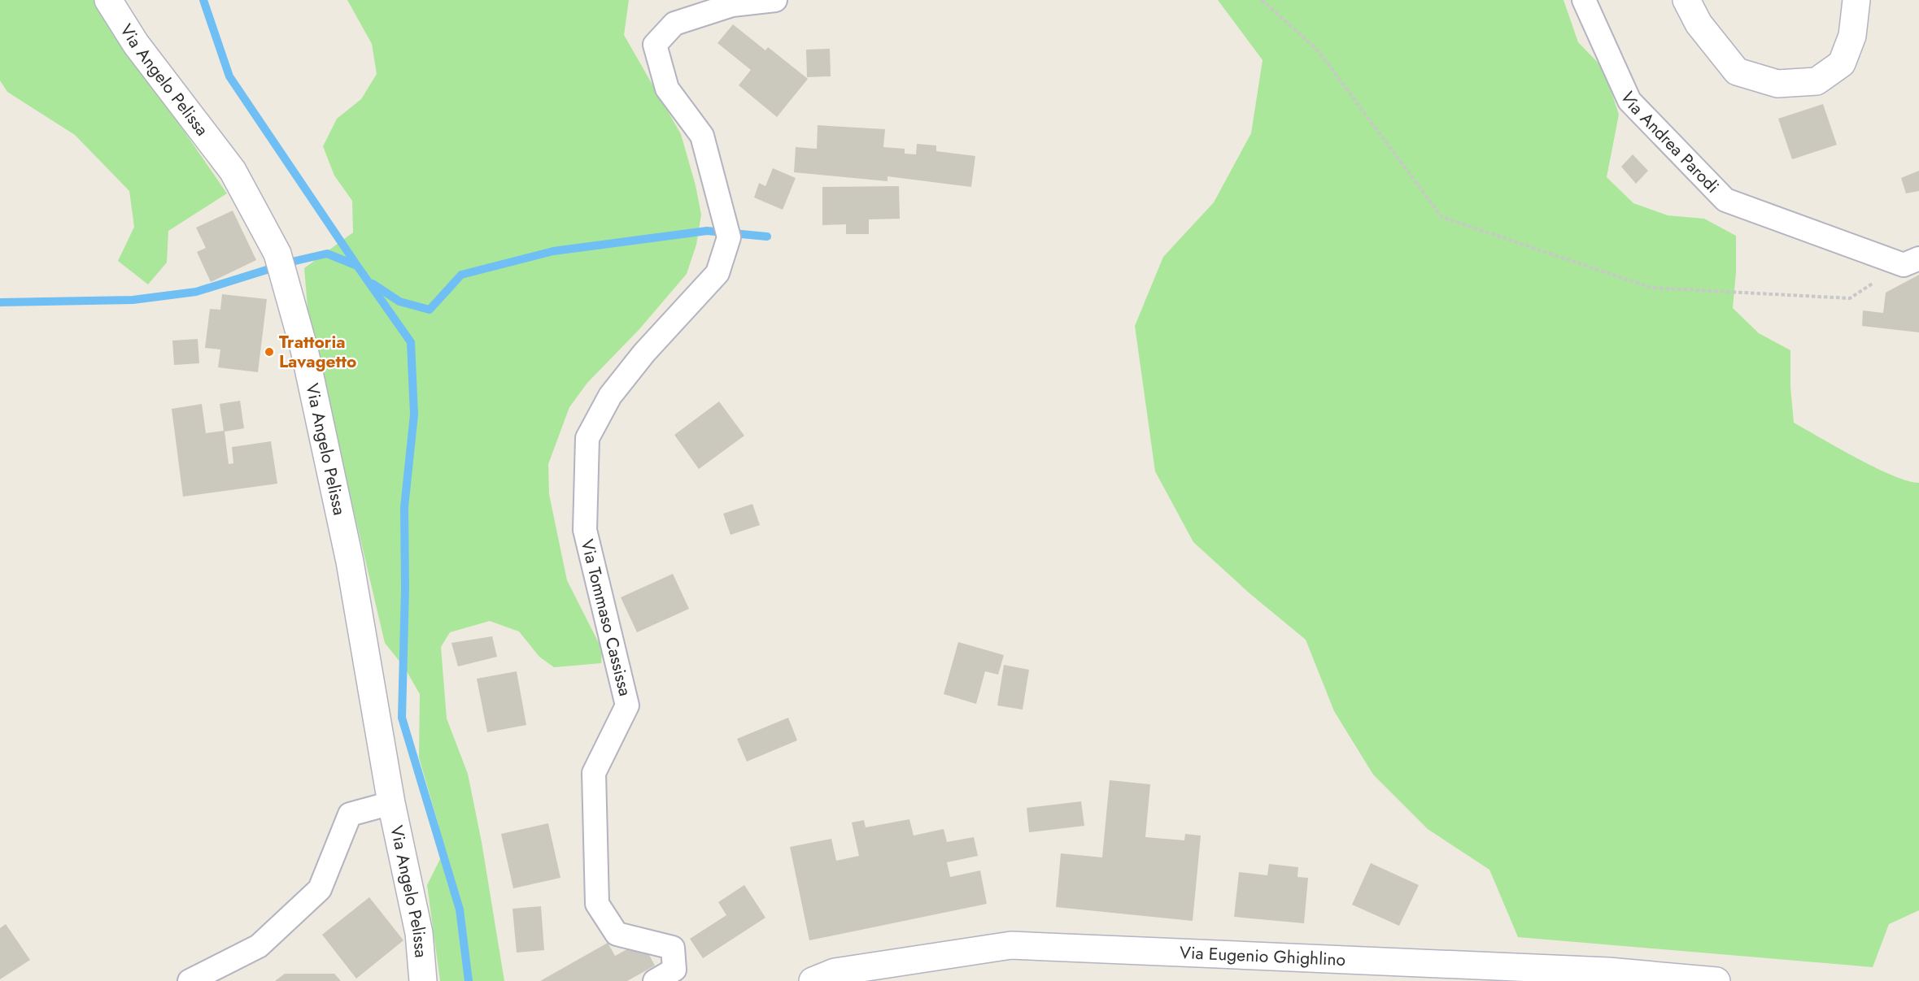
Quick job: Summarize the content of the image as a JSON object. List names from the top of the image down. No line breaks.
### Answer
{"streets":{"street":["Via Angelo Pelissa","Via Andrea Parodi","Via Tommaso Cassissa","Via Eugenio Ghighlino"]},"places":["Trattoria Lavagetto"]}
